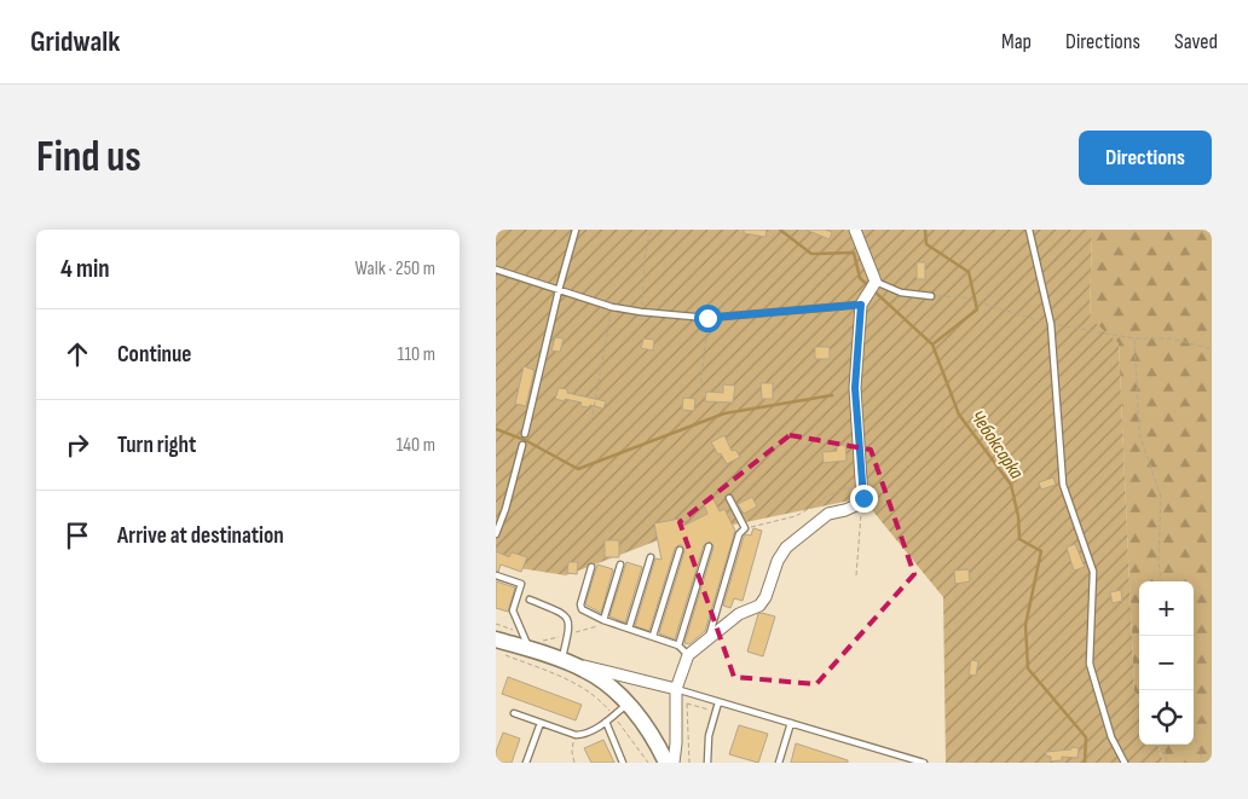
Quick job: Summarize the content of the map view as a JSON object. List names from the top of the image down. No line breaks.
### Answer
{"water":["Чебоксарка"],"page":{"header":"Gridwalk","nav":["Map","Directions","Saved"],"buttons":"Directions","title":"Find us","heading":["4 min","Walk · 250 m"],"list":[["Continue","110 m"],["Turn right","140 m"],"Arrive at destination"],"map_buttons":["+","−"]}}
